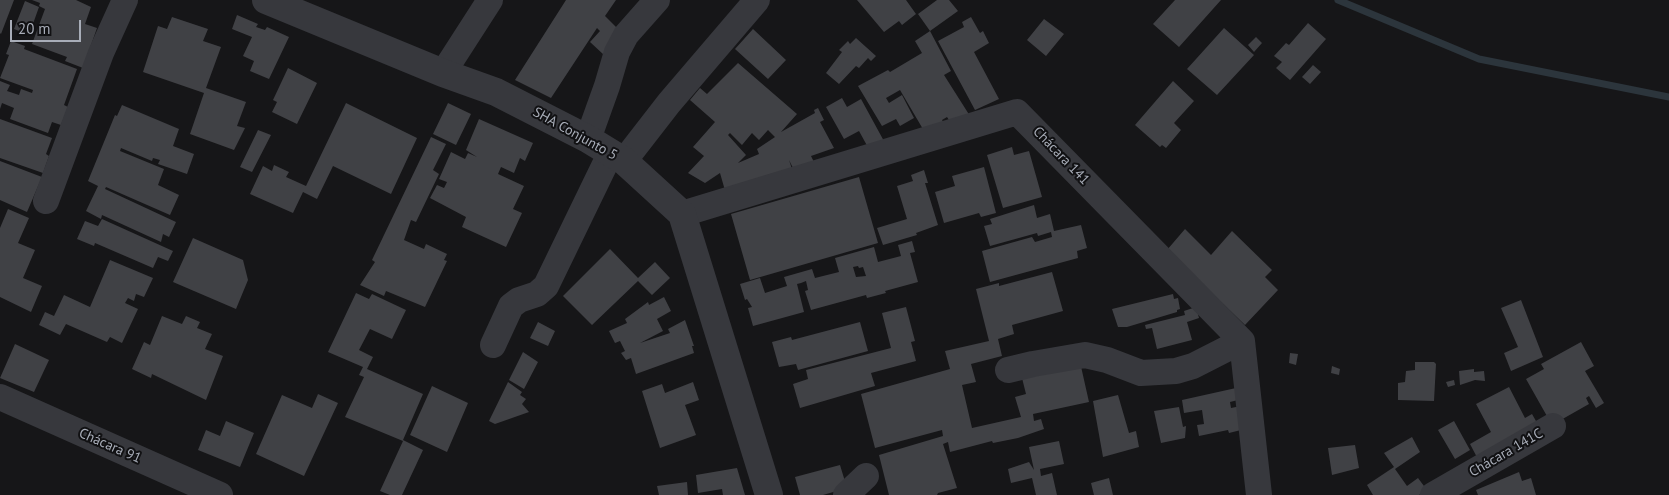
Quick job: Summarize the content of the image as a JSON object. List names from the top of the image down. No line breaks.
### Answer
{"streets":{"street":["SHA Conjunto 5","Chácara 141","Chácara 91","Chácara 141C"]},"crossings":[["SHA Conjunto 5","Chácara 141"]],"scale_bar":"20 m"}
